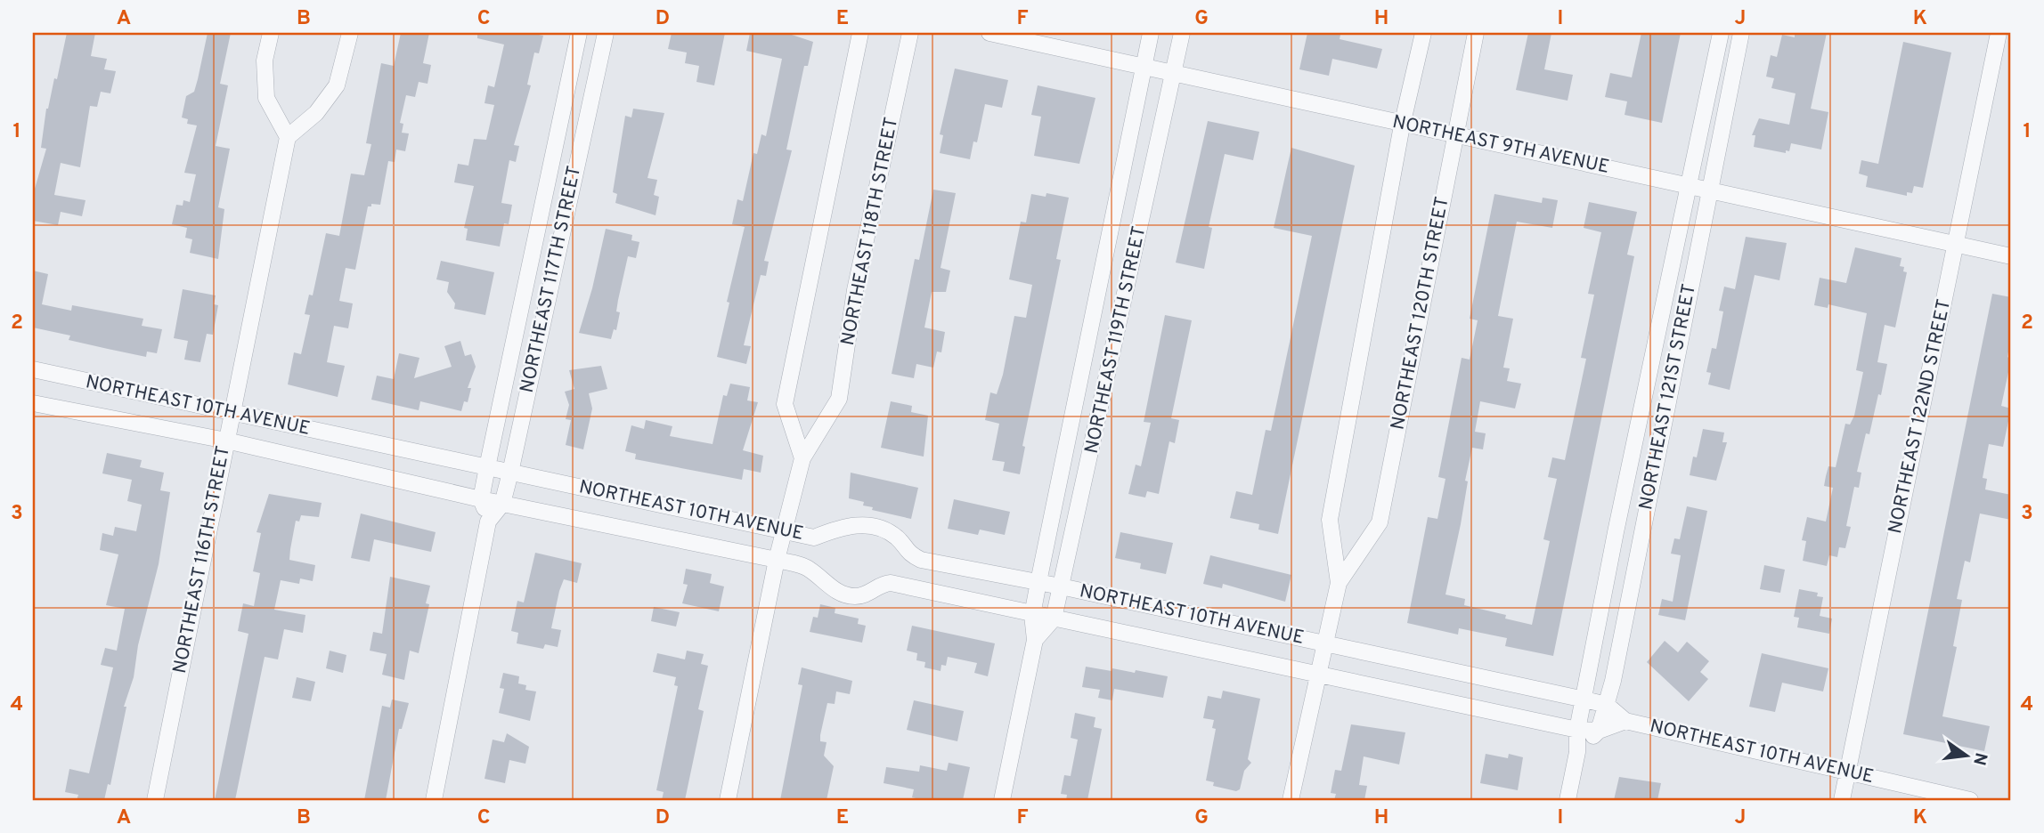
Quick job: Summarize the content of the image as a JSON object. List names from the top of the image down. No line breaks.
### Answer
{"streets":{"street":["NORTHEAST 9TH AVENUE","NORTHEAST 118TH STREET","NORTHEAST 117TH STREET","NORTHEAST 120TH STREET","NORTHEAST 119TH STREET","NORTHEAST 121ST STREET","NORTHEAST 10TH AVENUE","NORTHEAST 122ND STREET","NORTHEAST 116TH STREET"]},"crossings":[["NORTHEAST 9TH AVENUE","NORTHEAST 120TH STREET"],["NORTHEAST 9TH AVENUE","NORTHEAST 119TH STREET"],["NORTHEAST 9TH AVENUE","NORTHEAST 121ST STREET"],["NORTHEAST 9TH AVENUE","NORTHEAST 122ND STREET"],["NORTHEAST 118TH STREET","NORTHEAST 10TH AVENUE"],["NORTHEAST 117TH STREET","NORTHEAST 10TH AVENUE"],["NORTHEAST 120TH STREET","NORTHEAST 10TH AVENUE"],["NORTHEAST 119TH STREET","NORTHEAST 10TH AVENUE"],["NORTHEAST 121ST STREET","NORTHEAST 10TH AVENUE"],["NORTHEAST 10TH AVENUE","NORTHEAST 122ND STREET"],["NORTHEAST 10TH AVENUE","NORTHEAST 116TH STREET"]],"north":"right","grid":{"columns":["A","B","C","D","E","F","G","H","I","J","K"],"rows":["1","2","3","4"]}}
